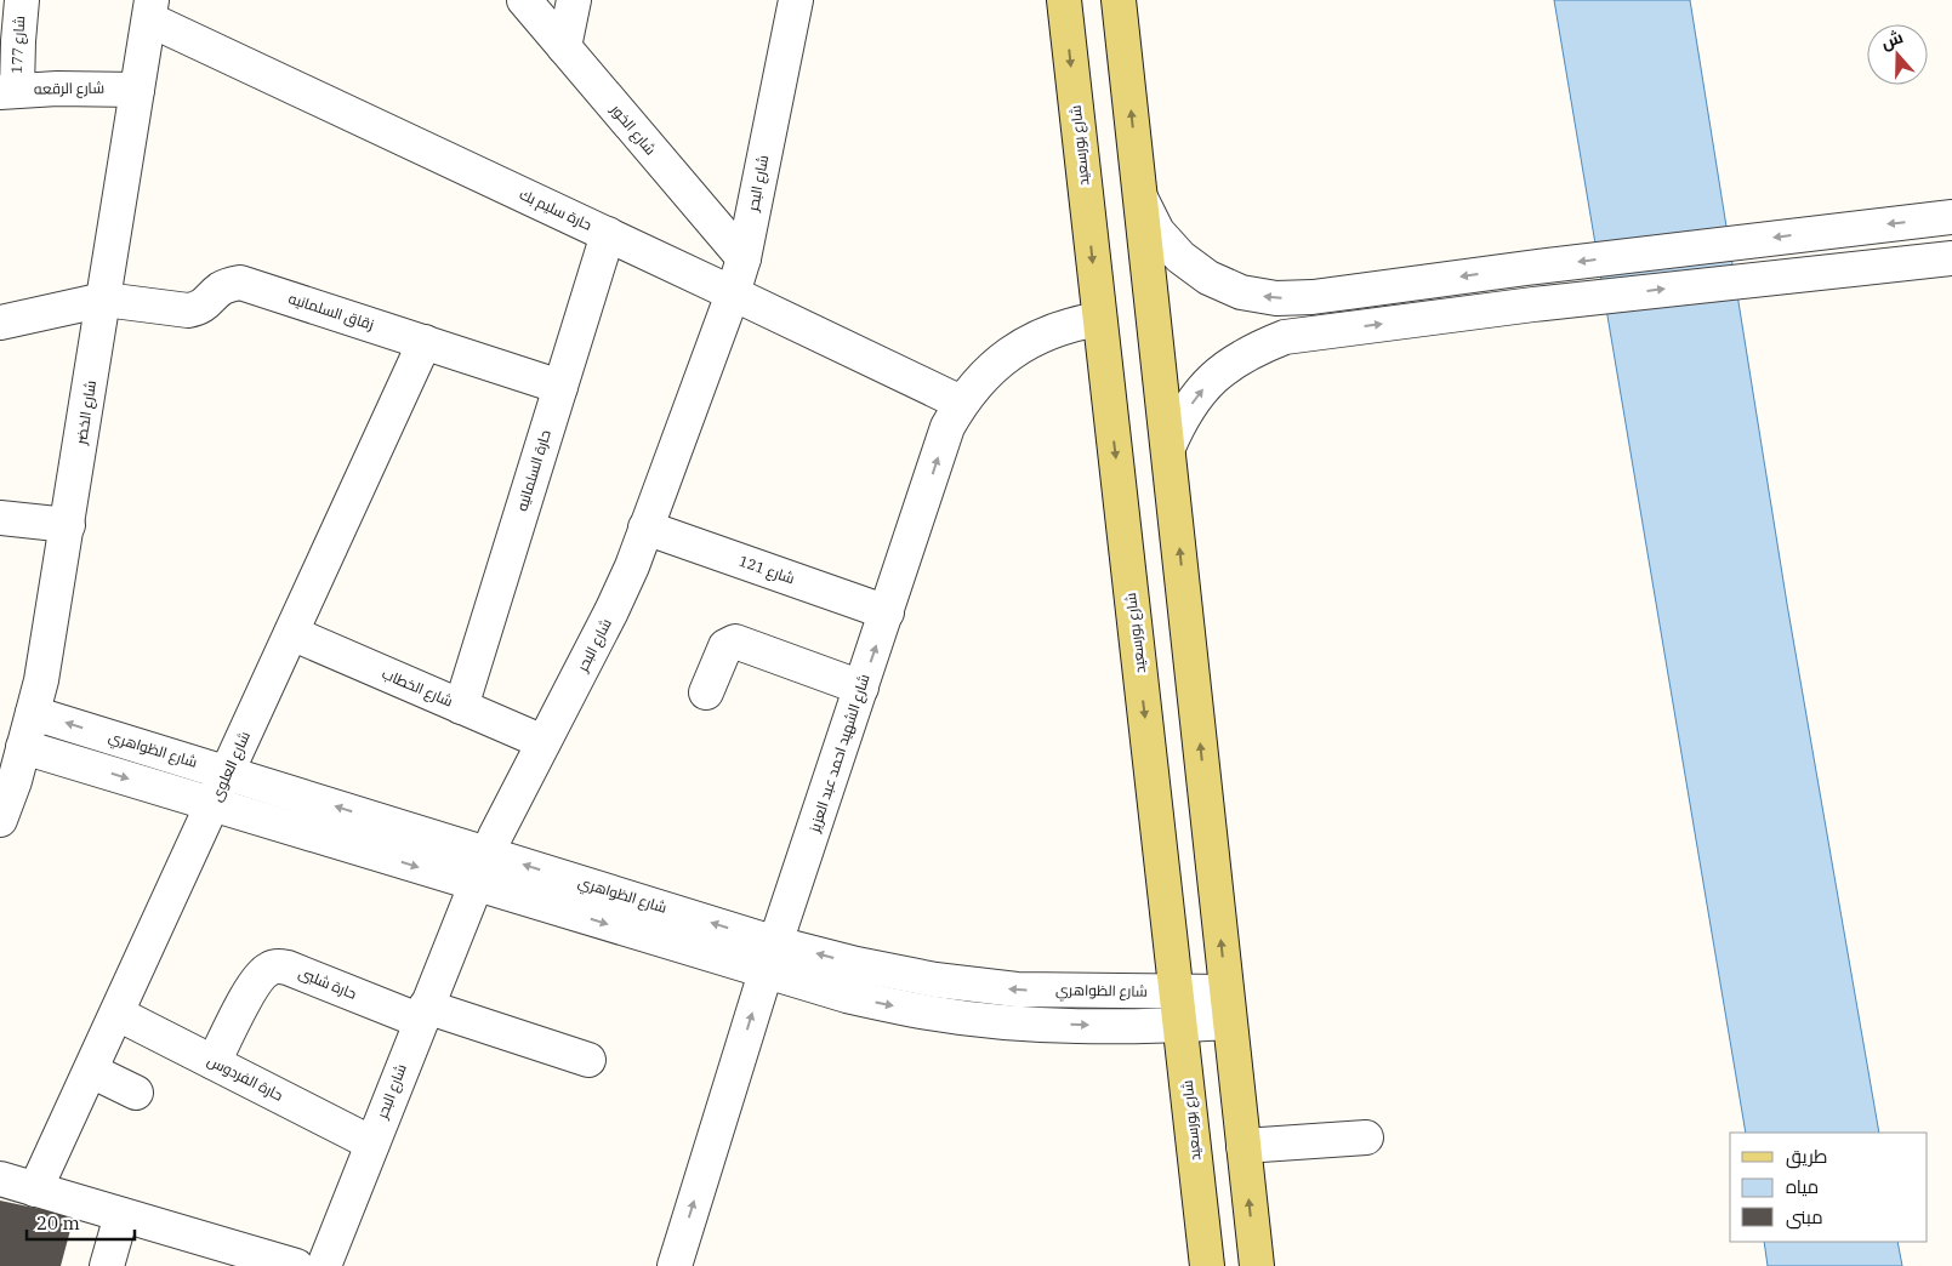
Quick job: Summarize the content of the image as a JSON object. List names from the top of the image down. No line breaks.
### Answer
{"streets":{"main road":["شارع بورسعيد"],"street":["شارع 177","شارع الرقعه","شارع الخور","شارع البحر","حارة سليم بك","زقاق السلمانيه","شارع الخضر","حارة السلمانيه","شارع 121","شارع الخطاب","شارع الظواهري","شارع الشهيد احمد عبد العزيز","شارع العلوى","حارة شلبى","حارة الفردوس"]},"crossings":[["شارع 177","شارع الرقعه"],["شارع الرقعه","شارع الخضر"],["شارع الخور","شارع البحر"],["شارع بورسعيد","شارع الظواهري"],["شارع بورسعيد","شارع الشهيد احمد عبد العزيز"],["شارع البحر","حارة سليم بك"],["شارع البحر","شارع 121"],["شارع البحر","شارع الخطاب"],["شارع البحر","شارع الظواهري"],["شارع البحر","حارة شلبى"],["شارع البحر","حارة الفردوس"],["حارة سليم بك","شارع الخضر"],["حارة سليم بك","حارة السلمانيه"],["حارة سليم بك","شارع الشهيد احمد عبد العزيز"],["زقاق السلمانيه","شارع الخضر"],["زقاق السلمانيه","حارة السلمانيه"],["زقاق السلمانيه","شارع العلوى"],["شارع الخضر","شارع الظواهري"],["حارة السلمانيه","شارع الخطاب"],["شارع 121","شارع الشهيد احمد عبد العزيز"],["شارع الخطاب","شارع العلوى"],["شارع الظواهري","شارع الشهيد احمد عبد العزيز"],["شارع الظواهري","شارع العلوى"],["شارع العلوى","حارة الفردوس"],["حارة شلبى","حارة الفردوس"]],"one_way":["شارع الشهيد احمد عبد العزيز"],"legend":["طريق","مياه","مبنى"],"scale_bar":"20 m","north":"top"}
